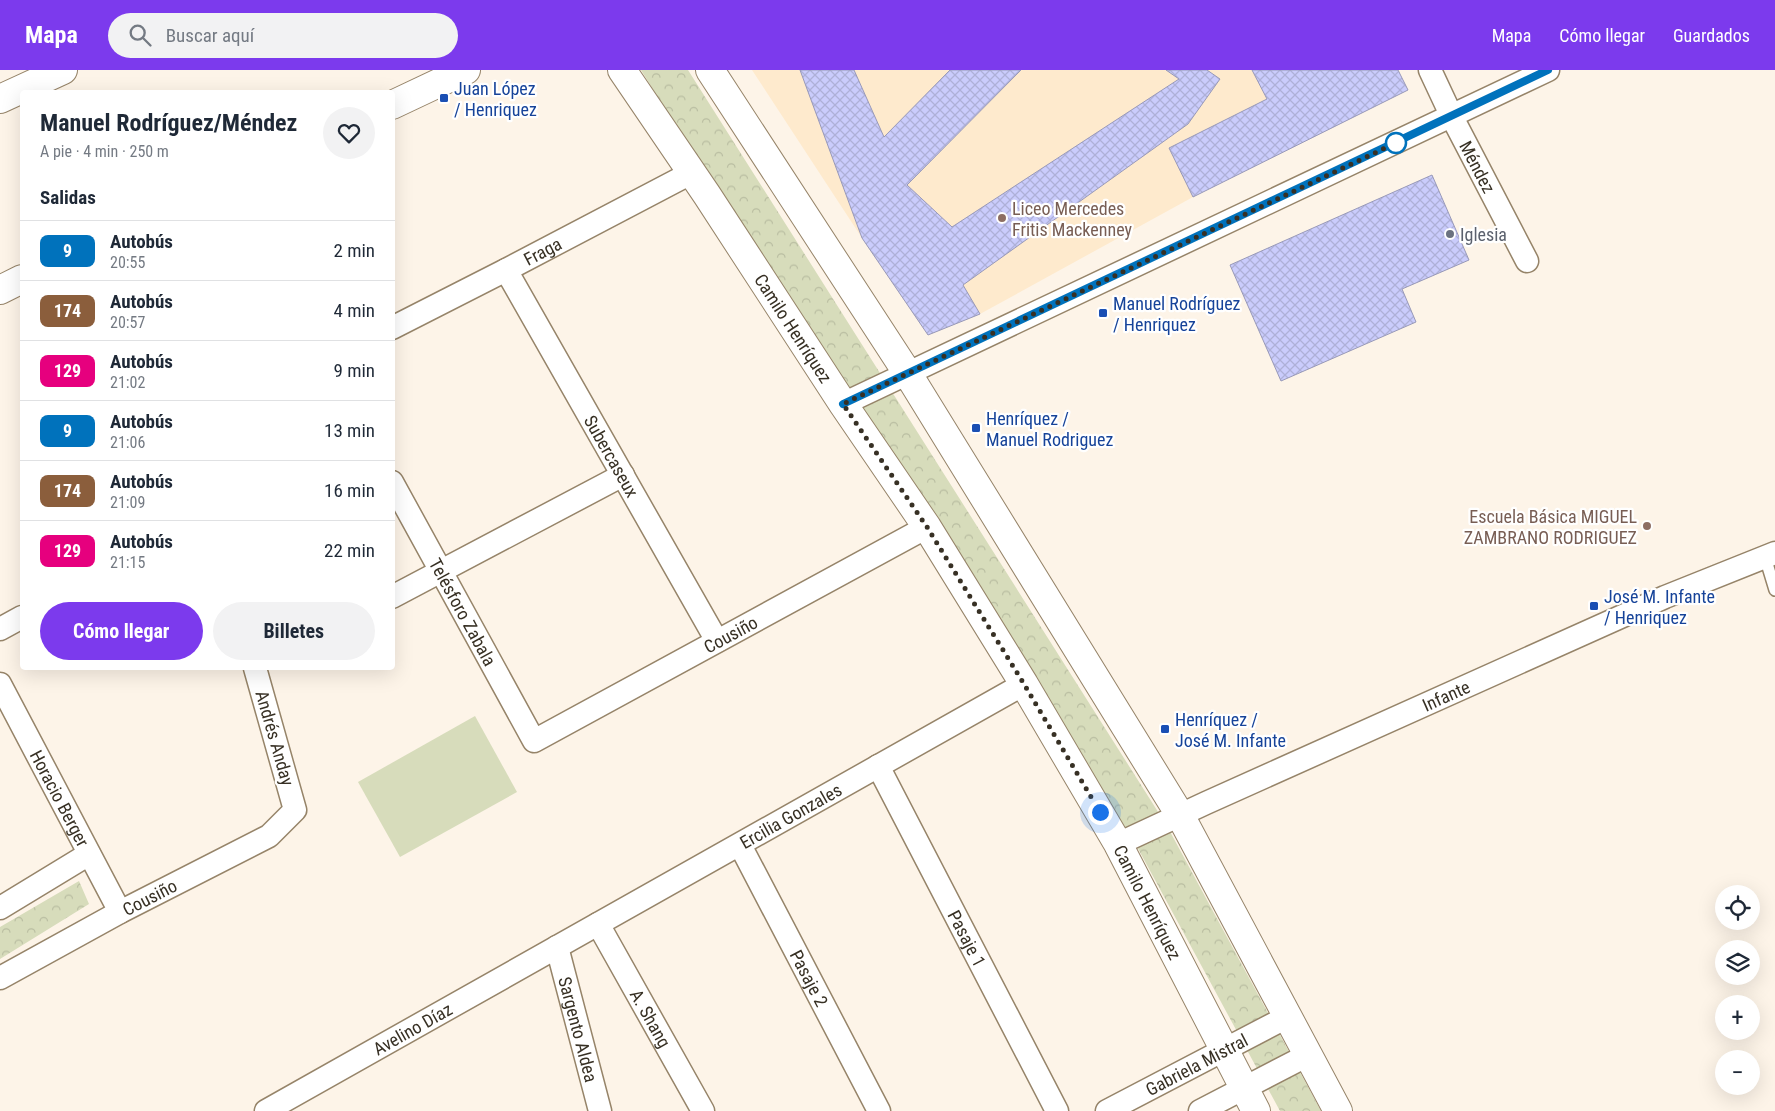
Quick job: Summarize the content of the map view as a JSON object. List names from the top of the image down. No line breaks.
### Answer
{"streets":{"main road":["Camilo Henríquez"],"street":["Méndez","Fraga","Subercaseux","Telésforo Zabala","Cousiño","Infante","Andrés Anday","Horacio Berger","Ercilia Gonzales","Pasaje 1","Pasaje 2","A. Shang","Avelino Díaz","Sargento Aldea","Gabriela Mistral"]},"crossings":[["Fraga","Camilo Henríquez"],["Fraga","Subercaseux"],["Camilo Henríquez","Cousiño"],["Camilo Henríquez","Infante"],["Camilo Henríquez","Ercilia Gonzales"],["Camilo Henríquez","Gabriela Mistral"],["Subercaseux","Cousiño"],["Telésforo Zabala","Cousiño"],["Cousiño","Andrés Anday"],["Cousiño","Horacio Berger"],["Ercilia Gonzales","Pasaje 1"],["Ercilia Gonzales","Pasaje 2"],["Ercilia Gonzales","A. Shang"],["Ercilia Gonzales","Avelino Díaz"],["Ercilia Gonzales","Sargento Aldea"],["Avelino Díaz","Sargento Aldea"]],"places":{"transit":["Juan López / Henriquez","Manuel Rodríguez / Henriquez","Henríquez / Manuel Rodriguez","José M. Infante / Henriquez","Henríquez / José M. Infante"],"other":["Liceo Mercedes Fritis Mackenney","Iglesia","Escuela Básica MIGUEL ZAMBRANO RODRIGUEZ"]},"lines":["bus line 9"],"page":{"header":"Mapa","search":"Buscar aquí","nav":["Mapa","Cómo llegar","Guardados"],"heading":[["Manuel Rodríguez/Méndez","A pie · 4 min · 250 m"],"Salidas"],"list":[{"mark":"9","name":"Autobús","note":"20:55","value":"2 min"},{"mark":"174","name":"Autobús","note":"20:57","value":"4 min"},{"mark":"129","name":"Autobús","note":"21:02","value":"9 min"},{"mark":"9","name":"Autobús","note":"21:06","value":"13 min"},{"mark":"174","name":"Autobús","note":"21:09","value":"16 min"},{"mark":"129","name":"Autobús","note":"21:15","value":"22 min"}],"buttons":["Cómo llegar","Billetes"],"map_buttons":["+","−"]}}
